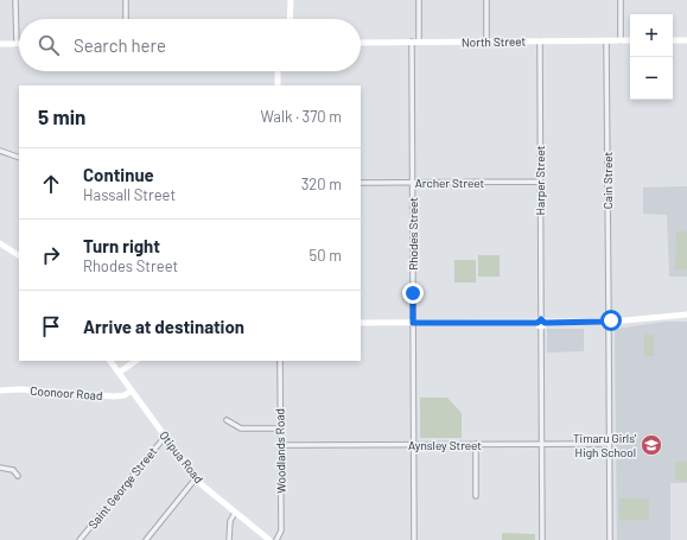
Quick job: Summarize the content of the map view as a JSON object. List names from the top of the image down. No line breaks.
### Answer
{"streets":{"street":["North Street","Harper Street","Cain Street","Archer Street","Rhodes Street","Coonoor Road","Aynsley Street","Woodlands Road","Otipua Road","Saint George Street"]},"crossings":[["North Street","Harper Street"],["North Street","Cain Street"],["North Street","Rhodes Street"],["Harper Street","Archer Street"],["Harper Street","Aynsley Street"],["Cain Street","Aynsley Street"],["Archer Street","Rhodes Street"],["Rhodes Street","Aynsley Street"],["Coonoor Road","Otipua Road"],["Aynsley Street","Woodlands Road"],["Otipua Road","Saint George Street"]],"places":{"school or university":["Timaru Girls' High School"]},"page":{"map_buttons":["+","−"],"search":"Search here","heading":["5 min","Walk · 370 m"],"list":[["Continue","Hassall Street","320 m"],["Turn right","Rhodes Street","50 m"],"Arrive at destination"]}}
